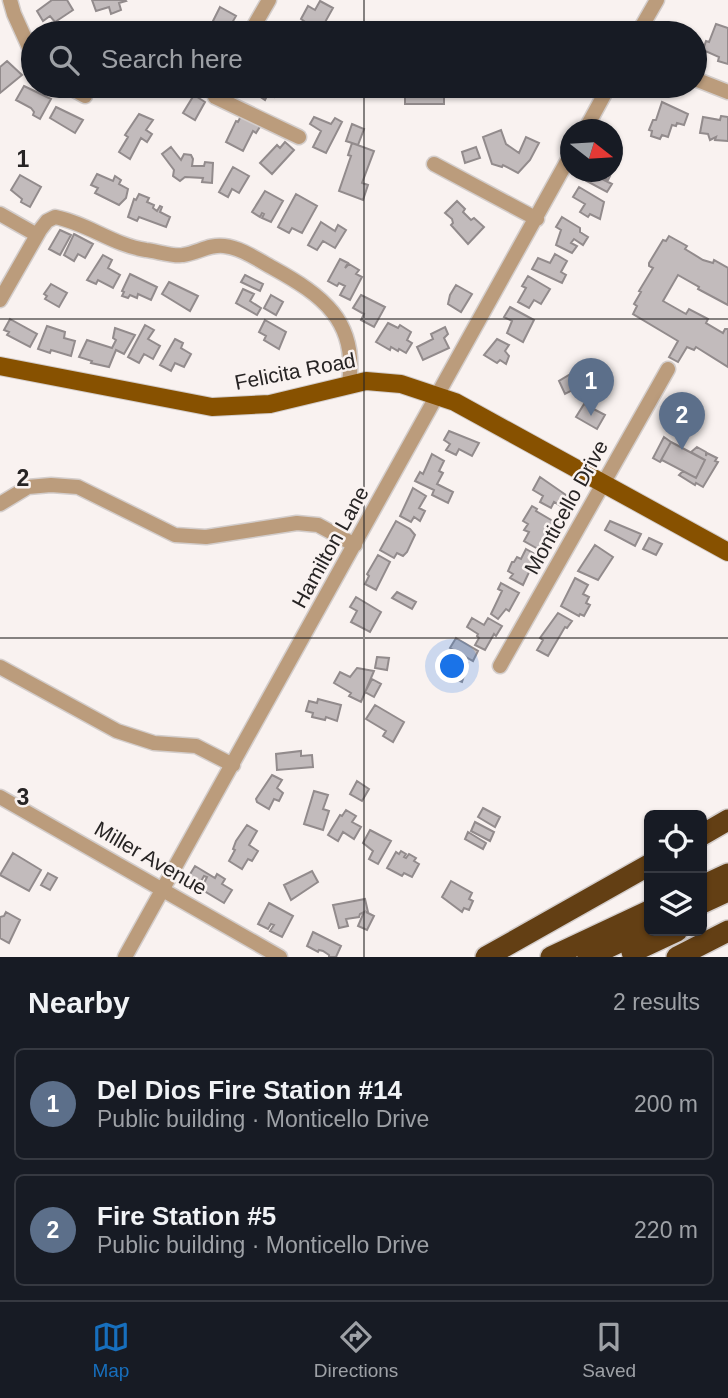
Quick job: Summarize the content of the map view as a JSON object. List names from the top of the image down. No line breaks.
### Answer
{"streets":{"main road":["Felicita Road"],"street":["Monticello Drive","Hamilton Lane","Miller Avenue"]},"crossings":[["Felicita Road","Monticello Drive"],["Felicita Road","Hamilton Lane"],["Hamilton Lane","Miller Avenue"]],"north":"right","page":{"search":"Search here","pins":["1","2"],"heading":["Nearby","2 results"],"list":[{"mark":"1","name":"Del Dios Fire Station #14","note":"Public building · Monticello Drive","value":"200 m"},{"mark":"2","name":"Fire Station #5","note":"Public building · Monticello Drive","value":"220 m"}],"nav":["Map","Directions","Saved"]},"grid":{"rows":["1","2","3"]}}
